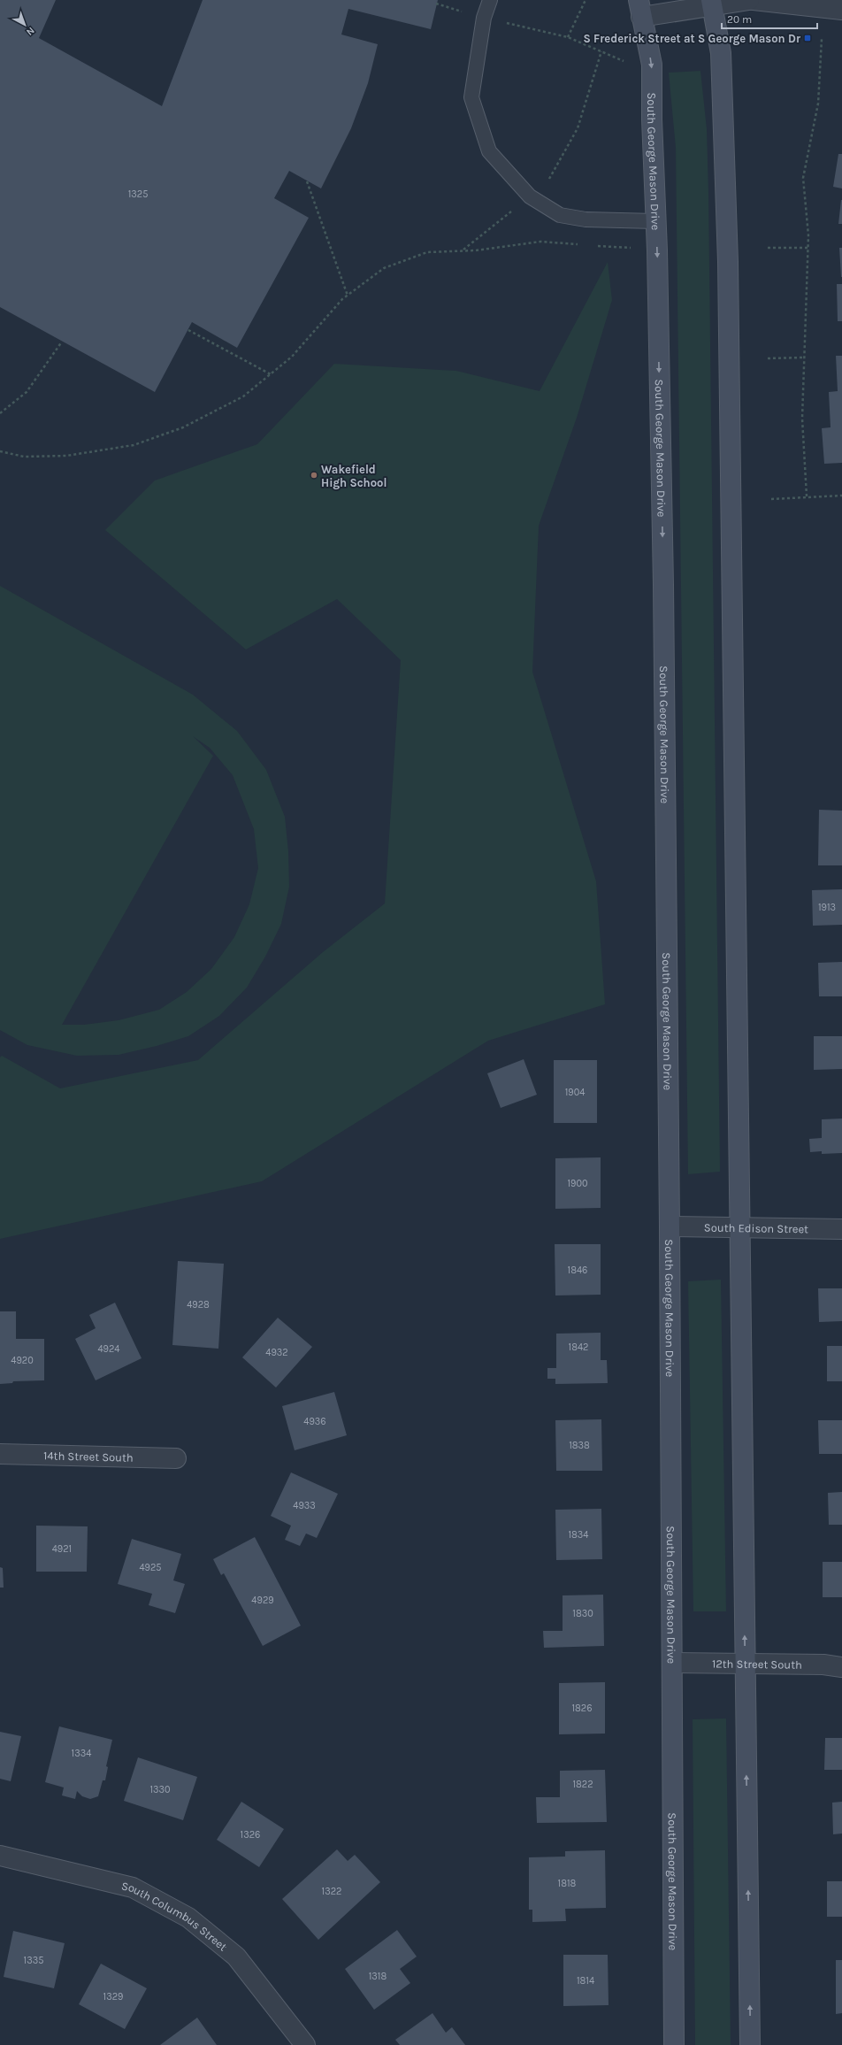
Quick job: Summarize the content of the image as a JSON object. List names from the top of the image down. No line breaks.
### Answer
{"streets":{"main road":["South George Mason Drive"],"street":["South Edison Street","14th Street South","12th Street South","South Columbus Street"]},"crossings":[["South George Mason Drive","South Edison Street"],["South George Mason Drive","12th Street South"]],"places":{"transit":["S Frederick Street at S George Mason Dr"],"other":["Wakefield High School"]},"house_numbers":["1325","1913","1904","1900","1846","4928","1842","4924","4932","4920","4936","1838","4933","1834","4921","4925","4929","1830","1826","1334","1822","1330","1326","1818","1322","1335","1318","1814","1329"],"scale_bar":"20 m","north":"bottom right"}
